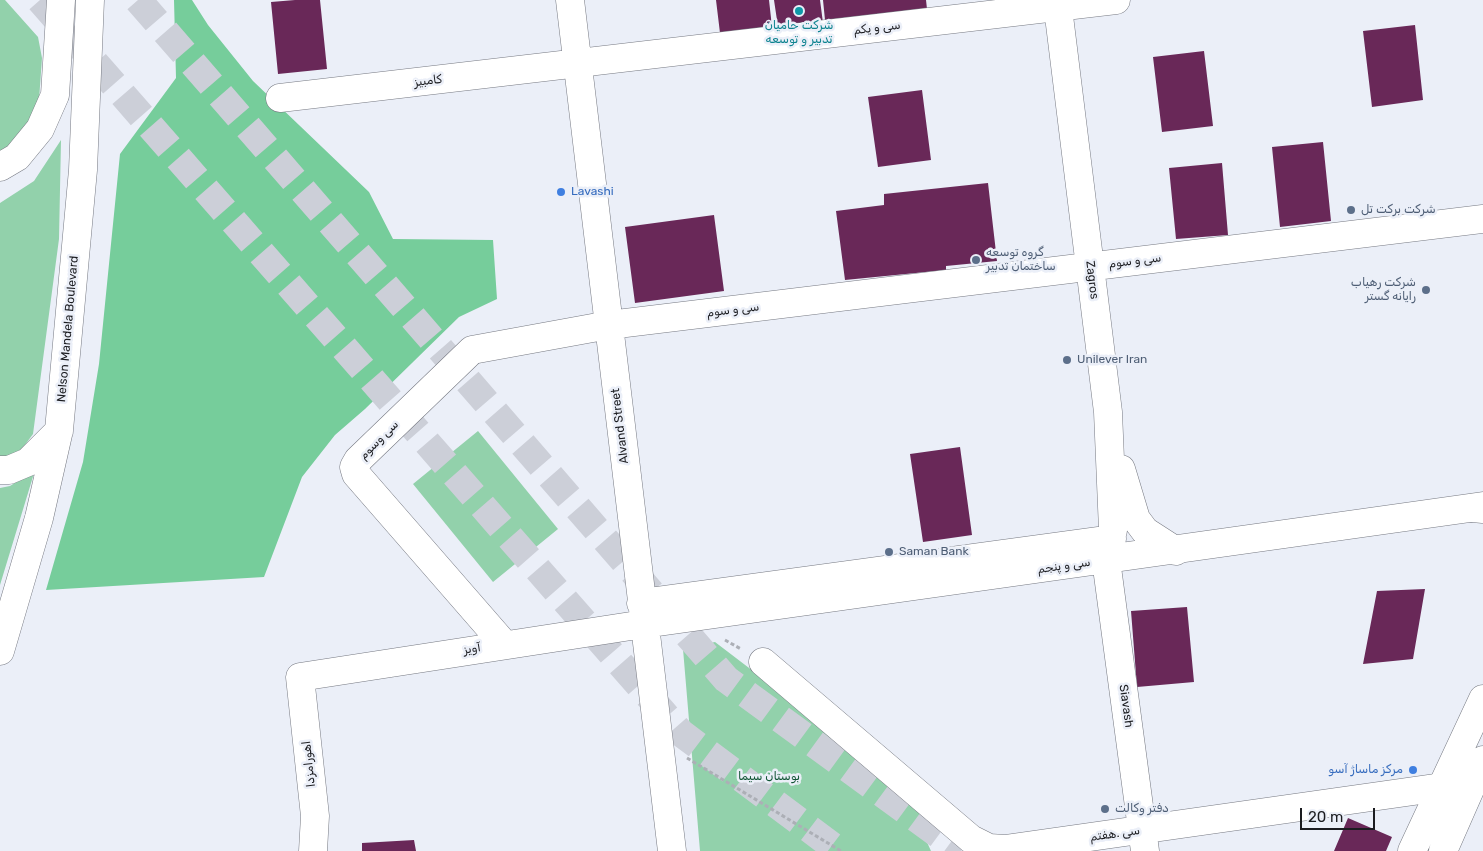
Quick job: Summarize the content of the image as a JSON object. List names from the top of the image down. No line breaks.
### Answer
{"streets":{"main road":["سی و یکم","کامبیز","سی و سوم","Zagros","Nelson Mandela Boulevard","Alvand Street","سی وسوم","سی و پنجم","آویز","Siavash","اهورامزدا","سی .هفتم"]},"crossings":[["سی و یکم","کامبیز"],["سی و یکم","Zagros"],["سی و یکم","Alvand Street"],["کامبیز","Alvand Street"],["سی و سوم","Zagros"],["سی و سوم","Alvand Street"],["سی و سوم","سی وسوم"],["Zagros","سی و پنجم"],["Zagros","Siavash"],["Alvand Street","سی وسوم"],["Alvand Street","سی و پنجم"],["Alvand Street","آویز"],["سی وسوم","آویز"],["سی و پنجم","آویز"],["سی و پنجم","Siavash"],["آویز","اهورامزدا"],["Siavash","سی .هفتم"]],"parks":["بوستان سیما"],"places":["شرکت حامیان تدبیر و توسعه","Lavashi","شرکت برکت تل","گروه توسعه ساختمان تدبیر","شرکت رهیاب رایانه گستر","Unilever Iran","Saman Bank","مرکز ماساژ آسو","دفتر وکالت"],"scale_bar":"20 m"}
